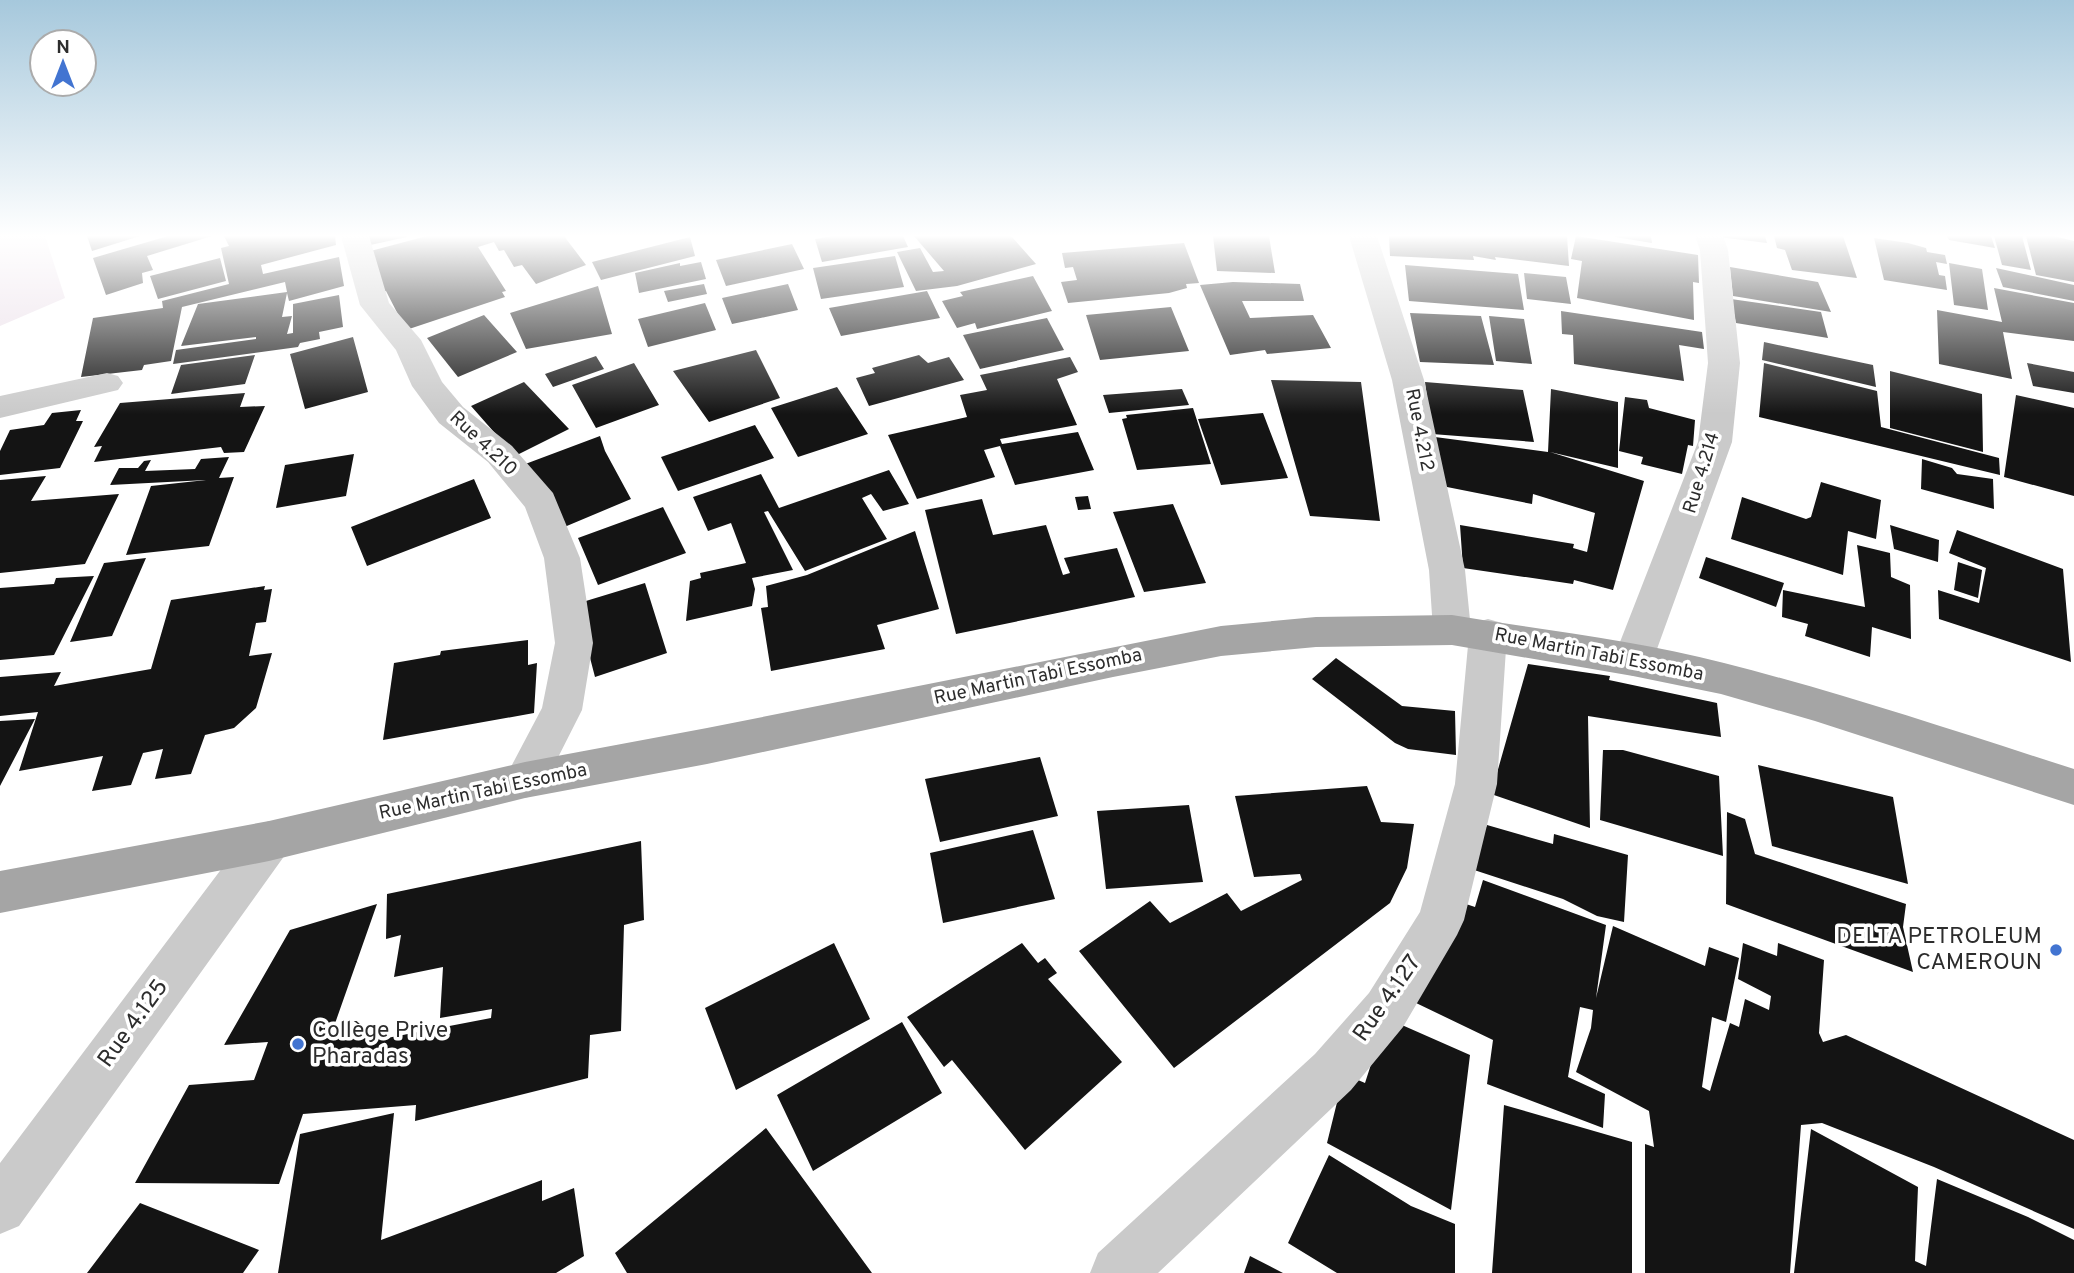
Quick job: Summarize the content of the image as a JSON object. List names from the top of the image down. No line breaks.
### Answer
{"streets":{"main road":["Rue Martin Tabi Essomba"],"street":["Rue 4.212","Rue 4.210","Rue 4.214","Rue 4.127","Rue 4.125"]},"crossings":[["Rue 4.212","Rue Martin Tabi Essomba"],["Rue 4.212","Rue 4.127"],["Rue 4.210","Rue Martin Tabi Essomba"],["Rue 4.214","Rue Martin Tabi Essomba"],["Rue Martin Tabi Essomba","Rue 4.127"],["Rue Martin Tabi Essomba","Rue 4.125"]],"places":["DELTA PETROLEUM CAMEROUN","Collège Prive Pharadas"],"north":"top"}
